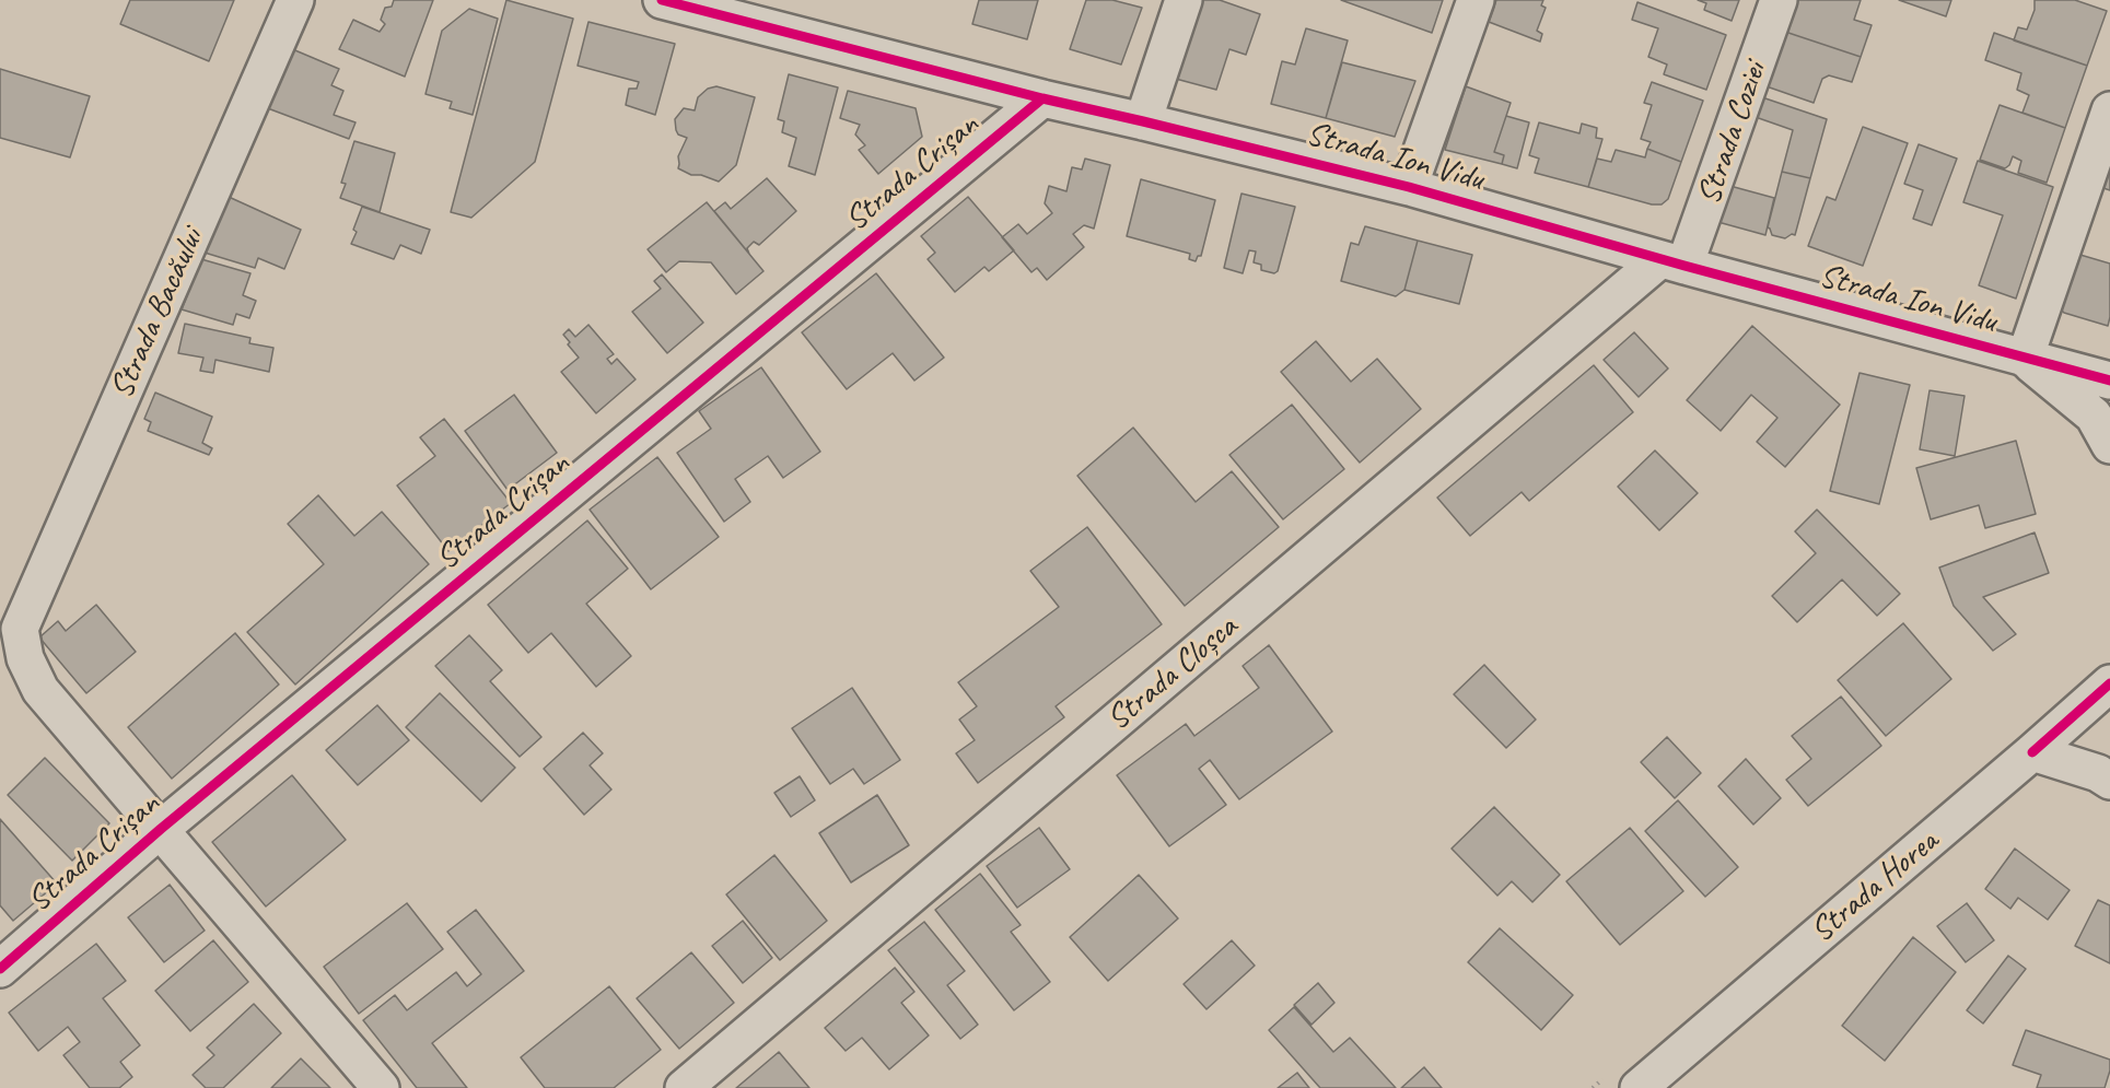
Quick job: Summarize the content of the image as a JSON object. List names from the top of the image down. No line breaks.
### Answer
{"streets":{"street":["Strada Coziei","Strada Ion Vidu","Strada Crișan","Strada Bacăului","Strada Cloșca","Strada Horea"]},"crossings":[["Strada Coziei","Strada Ion Vidu"],["Strada Coziei","Strada Cloșca"],["Strada Ion Vidu","Strada Crișan"],["Strada Ion Vidu","Strada Cloșca"],["Strada Crișan","Strada Bacăului"]]}
